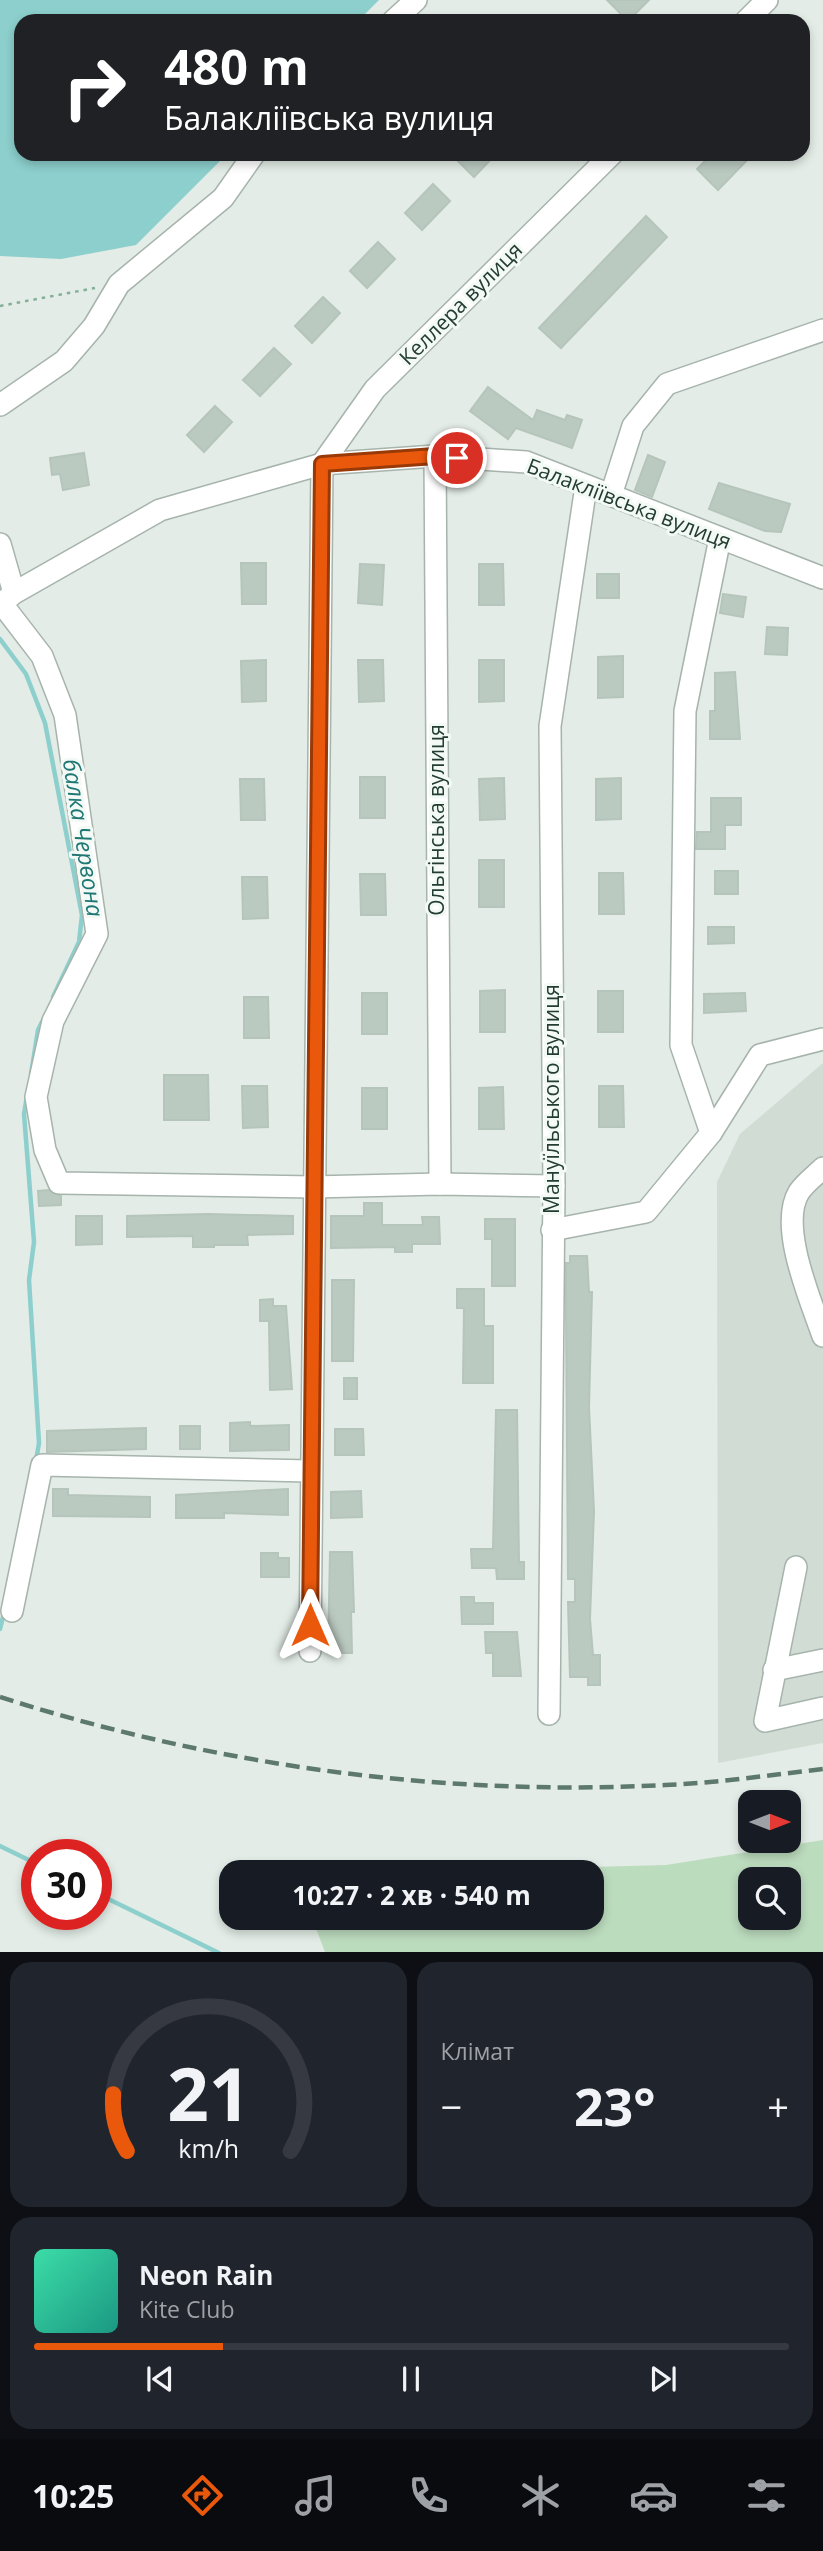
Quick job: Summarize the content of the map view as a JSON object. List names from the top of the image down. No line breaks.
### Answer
{"streets":{"street":["Келлера вулиця","Балакліївська вулиця","Ольгінська вулиця","Мануїльського вулиця"]},"crossings":[["Келлера вулиця","Балакліївська вулиця"],["Балакліївська вулиця","Ольгінська вулиця"],["Балакліївська вулиця","Мануїльського вулиця"]],"water":["балка Червона"],"north":"right","page":{"turn":["480 m","Балакліївська вулиця"],"limit":"30","trip":"10:27 · 2 хв · 540 m","tile":"Клімат","heat":["−","23°","+"],"song":["Neon Rain","Kite Club"],"tabs":"10:25","gauge":["21","km/h"]}}
